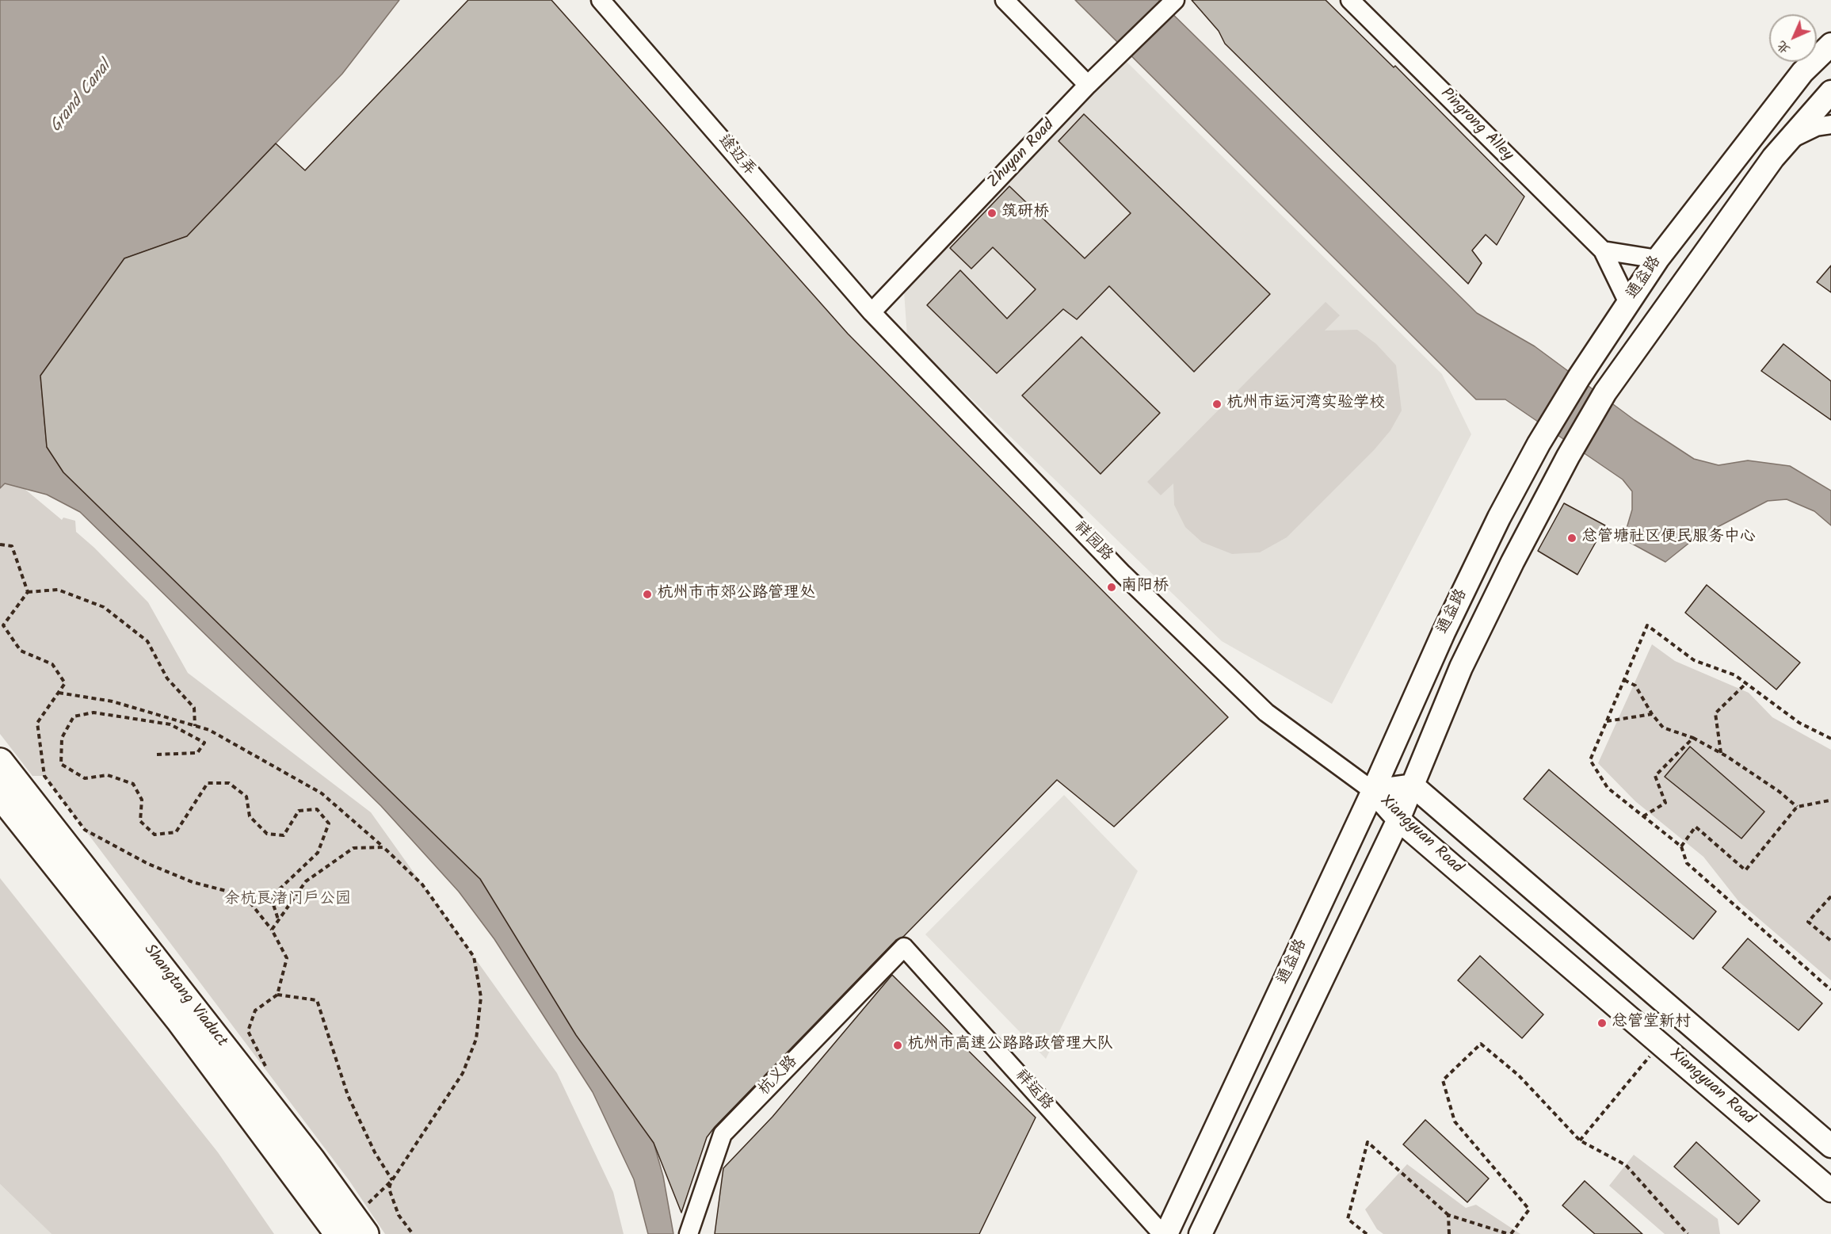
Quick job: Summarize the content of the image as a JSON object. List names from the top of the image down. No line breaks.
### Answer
{"streets":{"highway":["Shangtang Viaduct"],"main road":["通益路","Xiangyuan Road"],"street":["Pingrong Alley","Zhuyan Road","途迈弄","祥园路","杭义路","祥运路"]},"crossings":[["Pingrong Alley","通益路"],["Zhuyan Road","途迈弄"],["Zhuyan Road","祥园路"],["途迈弄","祥园路"],["通益路","祥园路"],["通益路","Xiangyuan Road"],["祥园路","Xiangyuan Road"],["杭义路","祥运路"]],"water":["Grand Canal"],"parks":["余杭良渚门户公园"],"places":["筑研桥","杭州市运河湾实验学校","总管塘社区便民服务中心","南阳桥","杭州市市郊公路管理处","总管堂新村","杭州市高速公路路政管理大队"],"north":"bottom left"}
